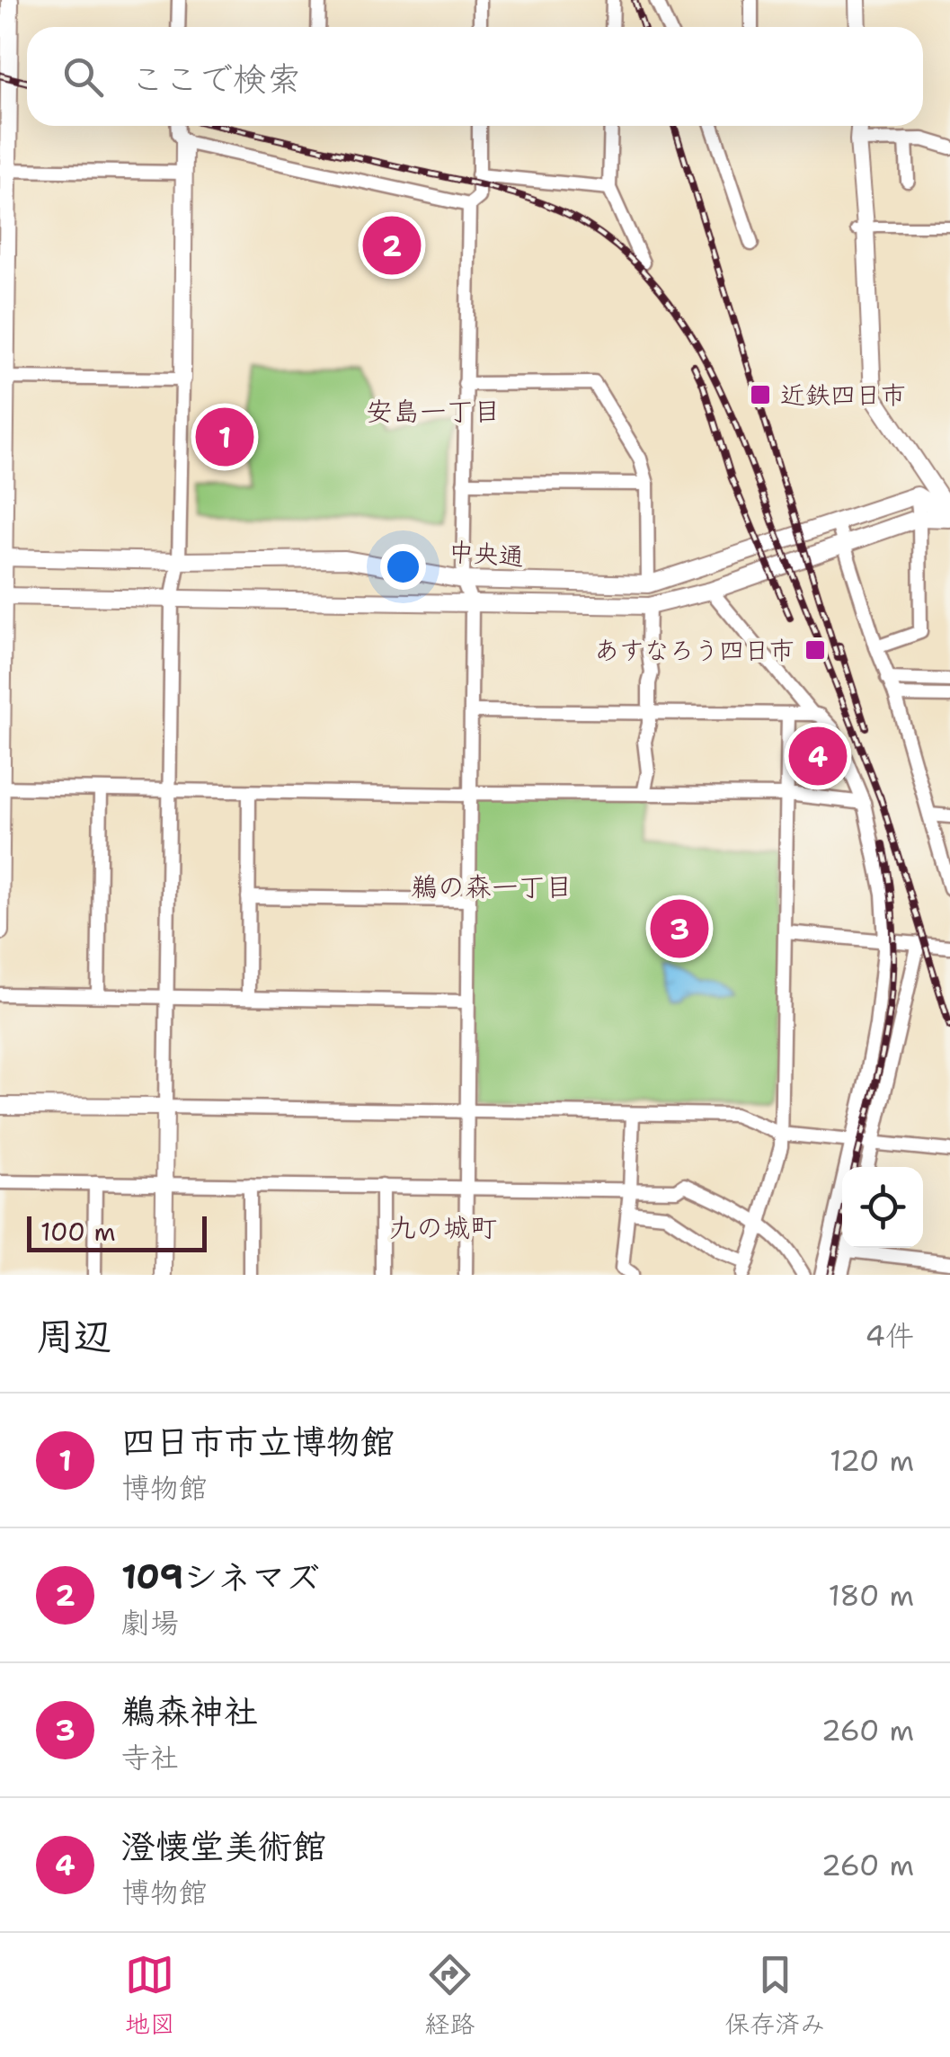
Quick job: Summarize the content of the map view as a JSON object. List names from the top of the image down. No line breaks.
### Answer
{"streets":{"street":["中央通"]},"districts":["安島一丁目","鵜の森一丁目","九の城町"],"places":{"transit":["近鉄四日市","あすなろう四日市"]},"scale_bar":"100 m","page":{"search":"ここで検索","pins":["2","1","4","3"],"scale":"100 m","heading":["周辺","4件"],"list":[{"mark":"1","name":"四日市市立博物館","note":"博物館","value":"120 m"},{"mark":"2","name":"109シネマズ","note":"劇場","value":"180 m"},{"mark":"3","name":"鵜森神社","note":"寺社","value":"260 m"},{"mark":"4","name":"澄懐堂美術館","note":"博物館","value":"260 m"}],"nav":["地図","経路","保存済み"]}}
